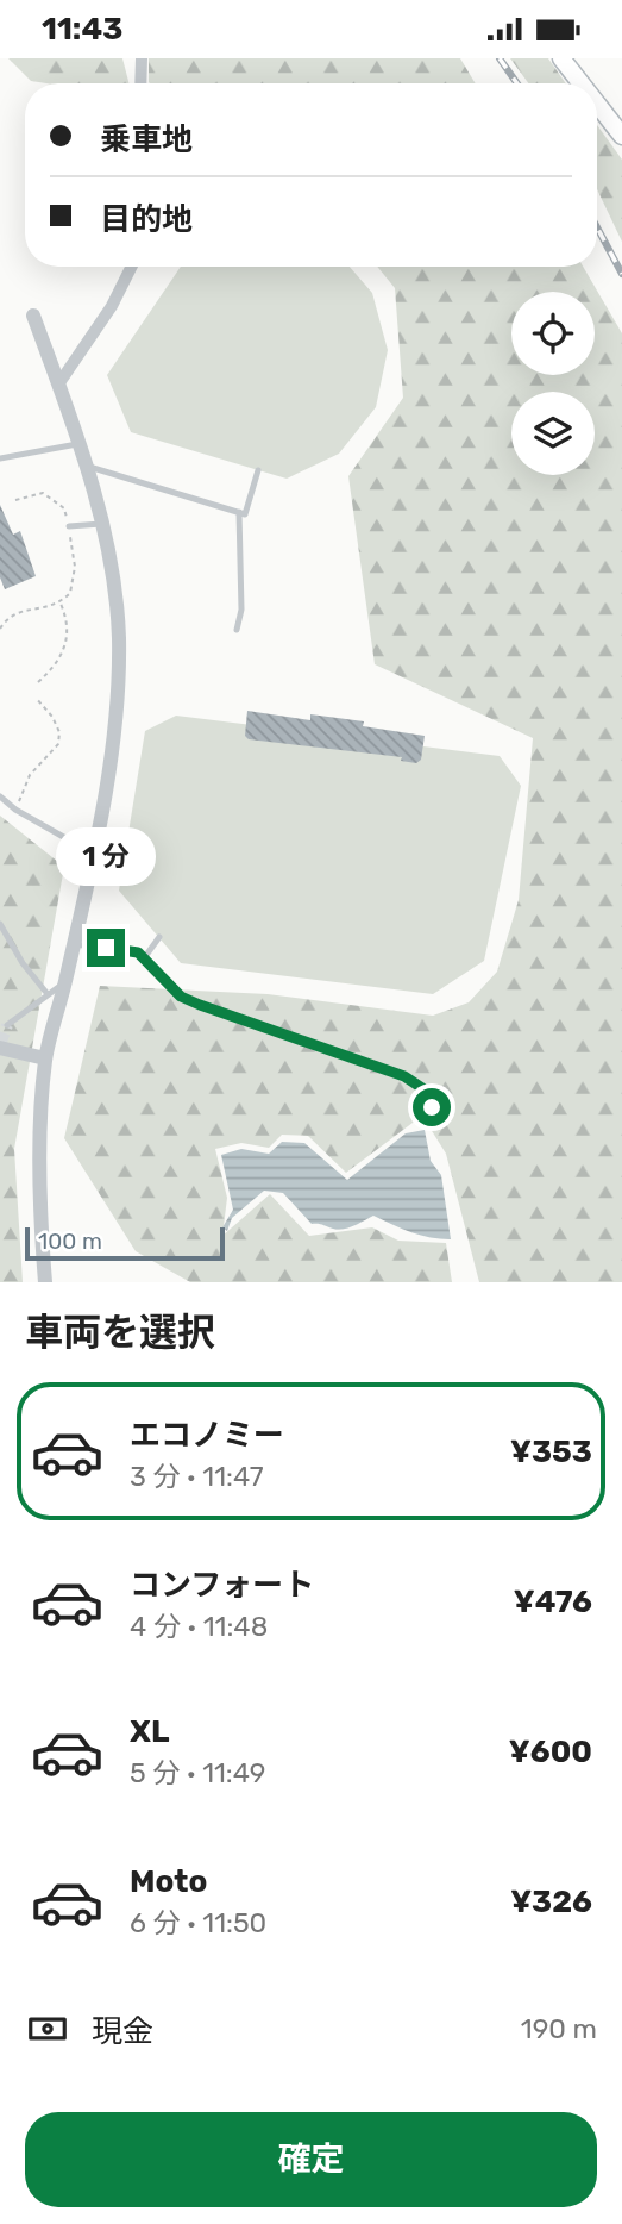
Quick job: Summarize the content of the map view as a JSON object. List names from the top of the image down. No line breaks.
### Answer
{"scale_bar":"100 m","page":{"status":"11:43","banner":["乗車地","目的地"],"bubble":"1 分","scale":"100 m","heading":"車両を選択","list":[{"name":"エコノミー","note":"3 分 · 11:47","value":"¥353"},{"name":"コンフォート","note":"4 分 · 11:48","value":"¥476"},{"name":"XL","note":"5 分 · 11:49","value":"¥600"},{"name":"Moto","note":"6 分 · 11:50","value":"¥326"}],"pay":["現金","190 m"],"buttons":"確定"}}
